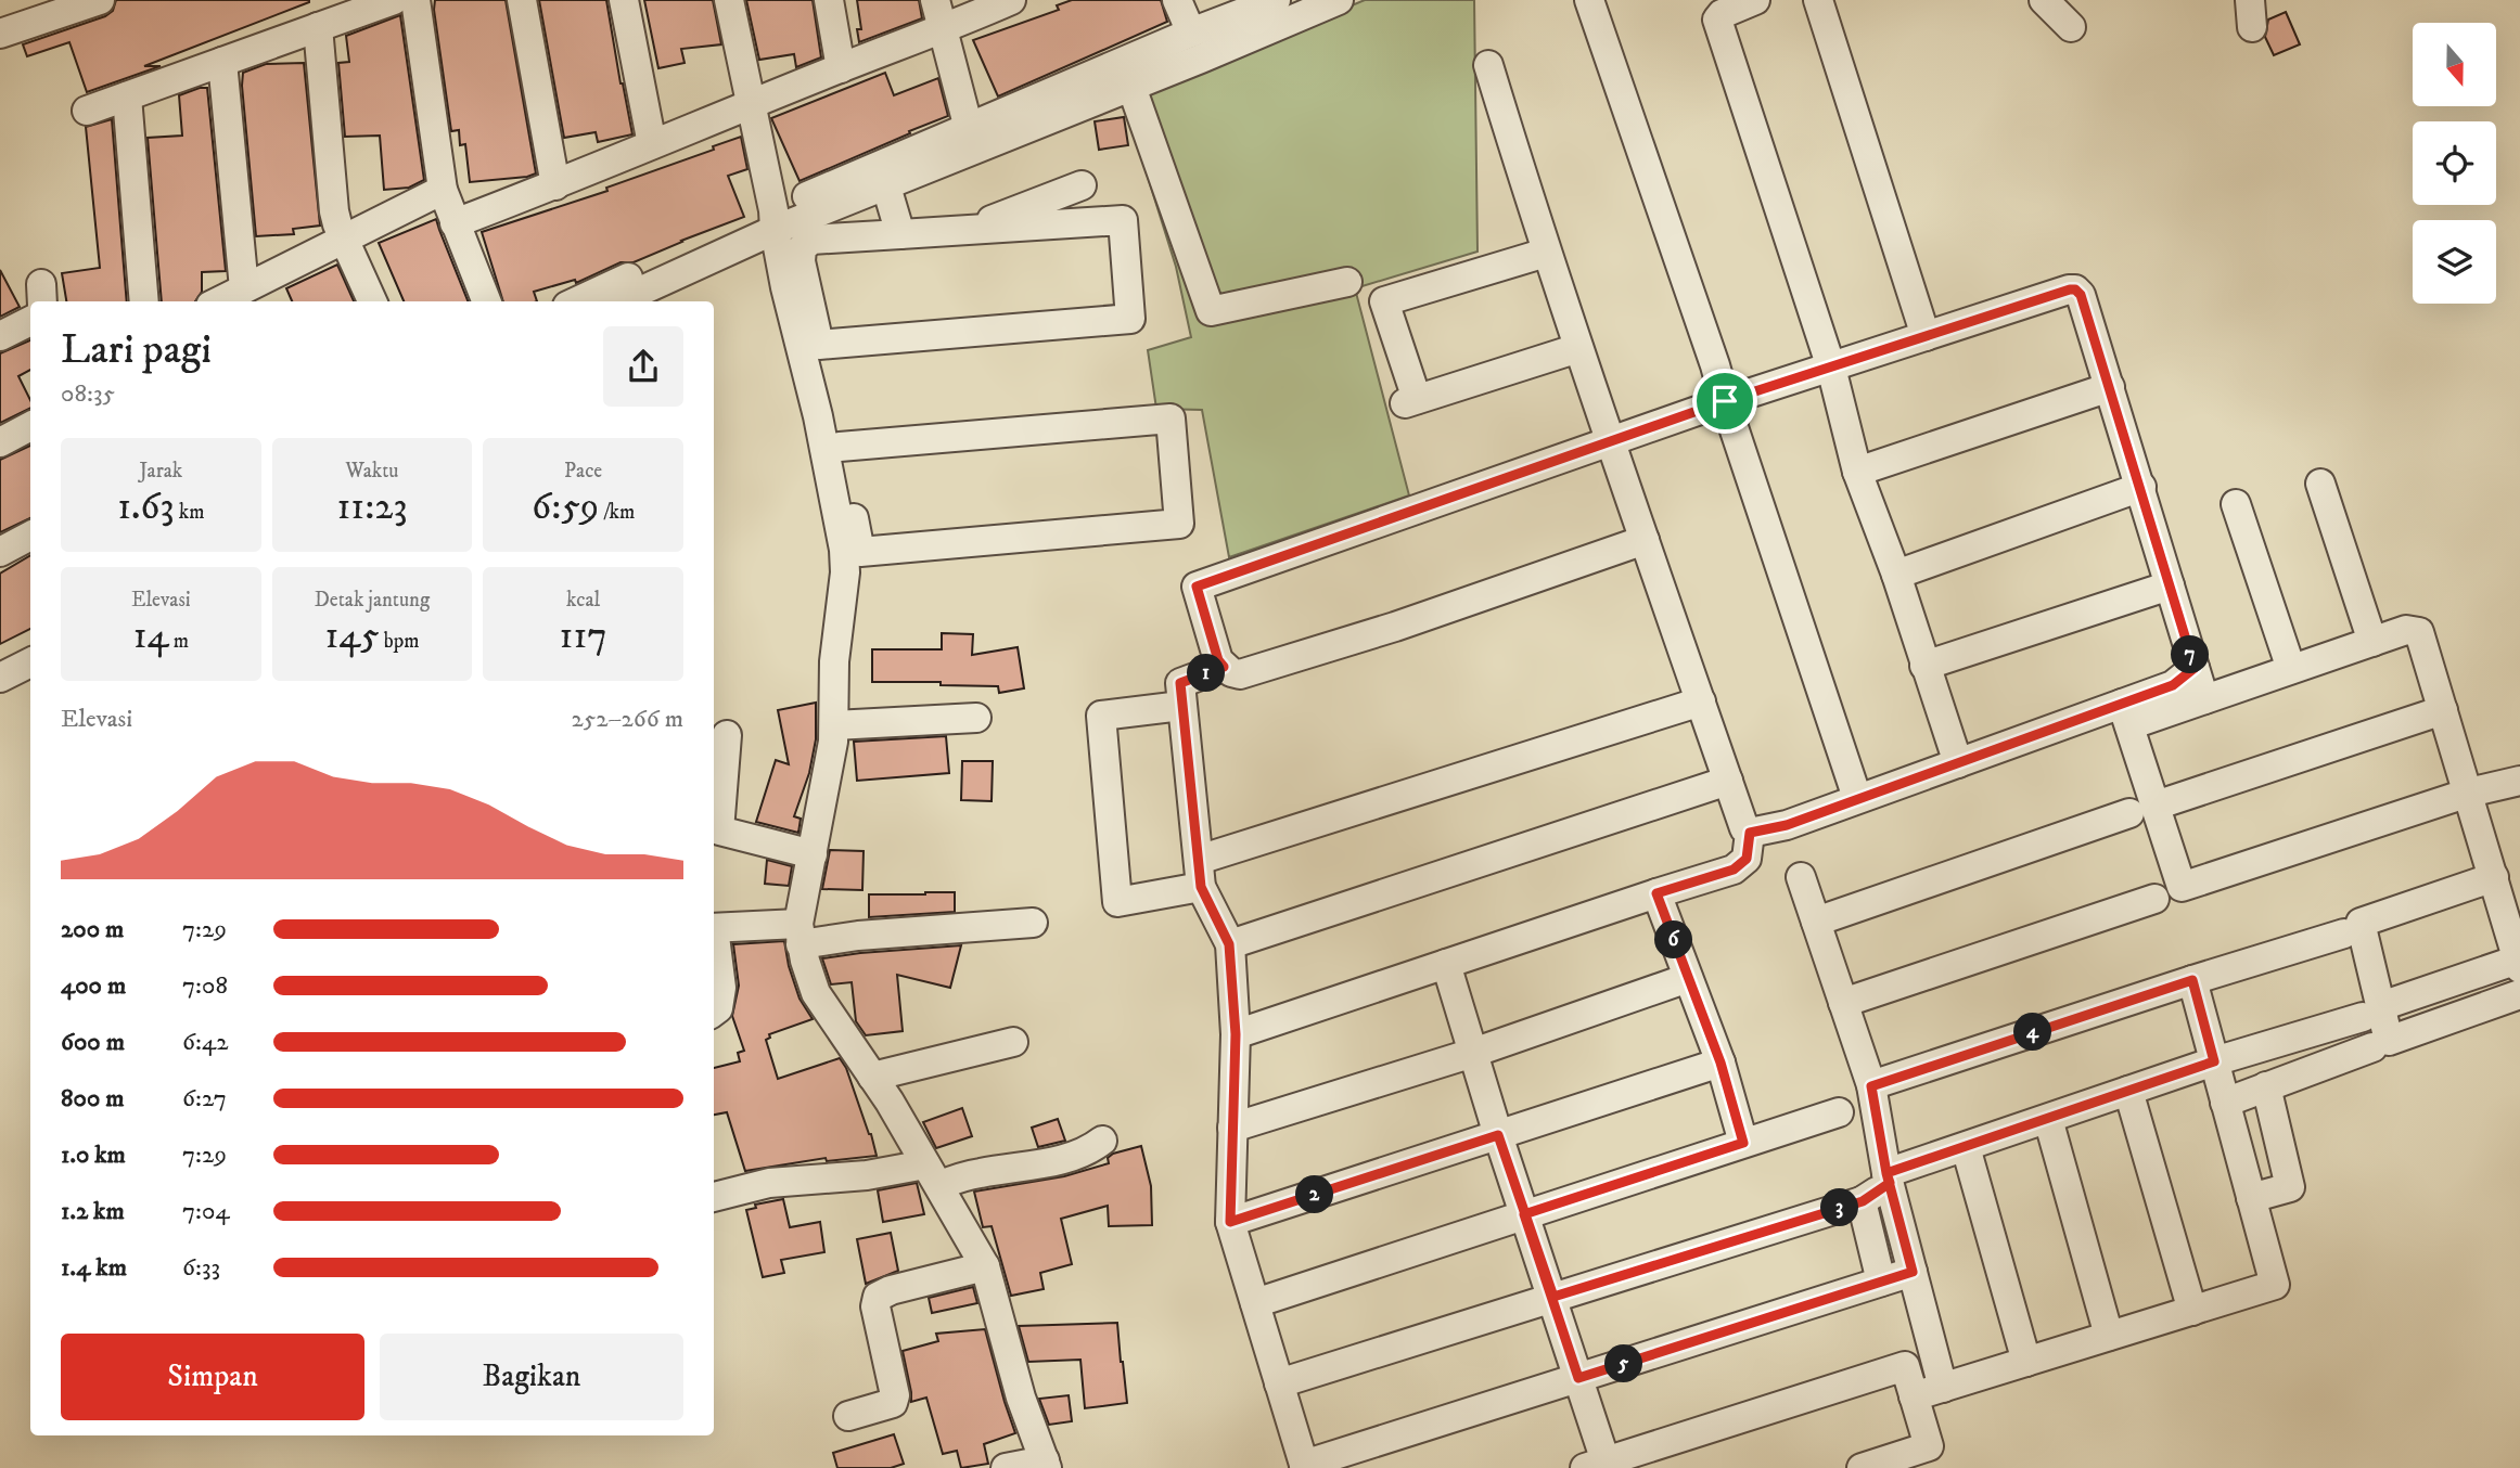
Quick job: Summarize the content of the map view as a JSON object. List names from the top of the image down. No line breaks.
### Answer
{"north":"bottom","page":{"heading":["Lari pagi","08:35"],"stats":[["Jarak","1.63 km"],["Waktu","11:23"],["Pace","6:59 /km"],["Elevasi","14 m"],["Detak jantung","145 bpm"],["kcal","117"]],"pins":["7","1","6","4","2","3","5"],"chart":["Elevasi","252–266 m"],"list":[{"name":"200 m","note":"7:29"},{"name":"400 m","note":"7:08"},{"name":"600 m","note":"6:42"},{"name":"800 m","note":"6:27"},{"name":"1.0 km","note":"7:29"},{"name":"1.2 km","note":"7:04"},{"name":"1.4 km","note":"6:33"}],"buttons":["Simpan","Bagikan"]}}
